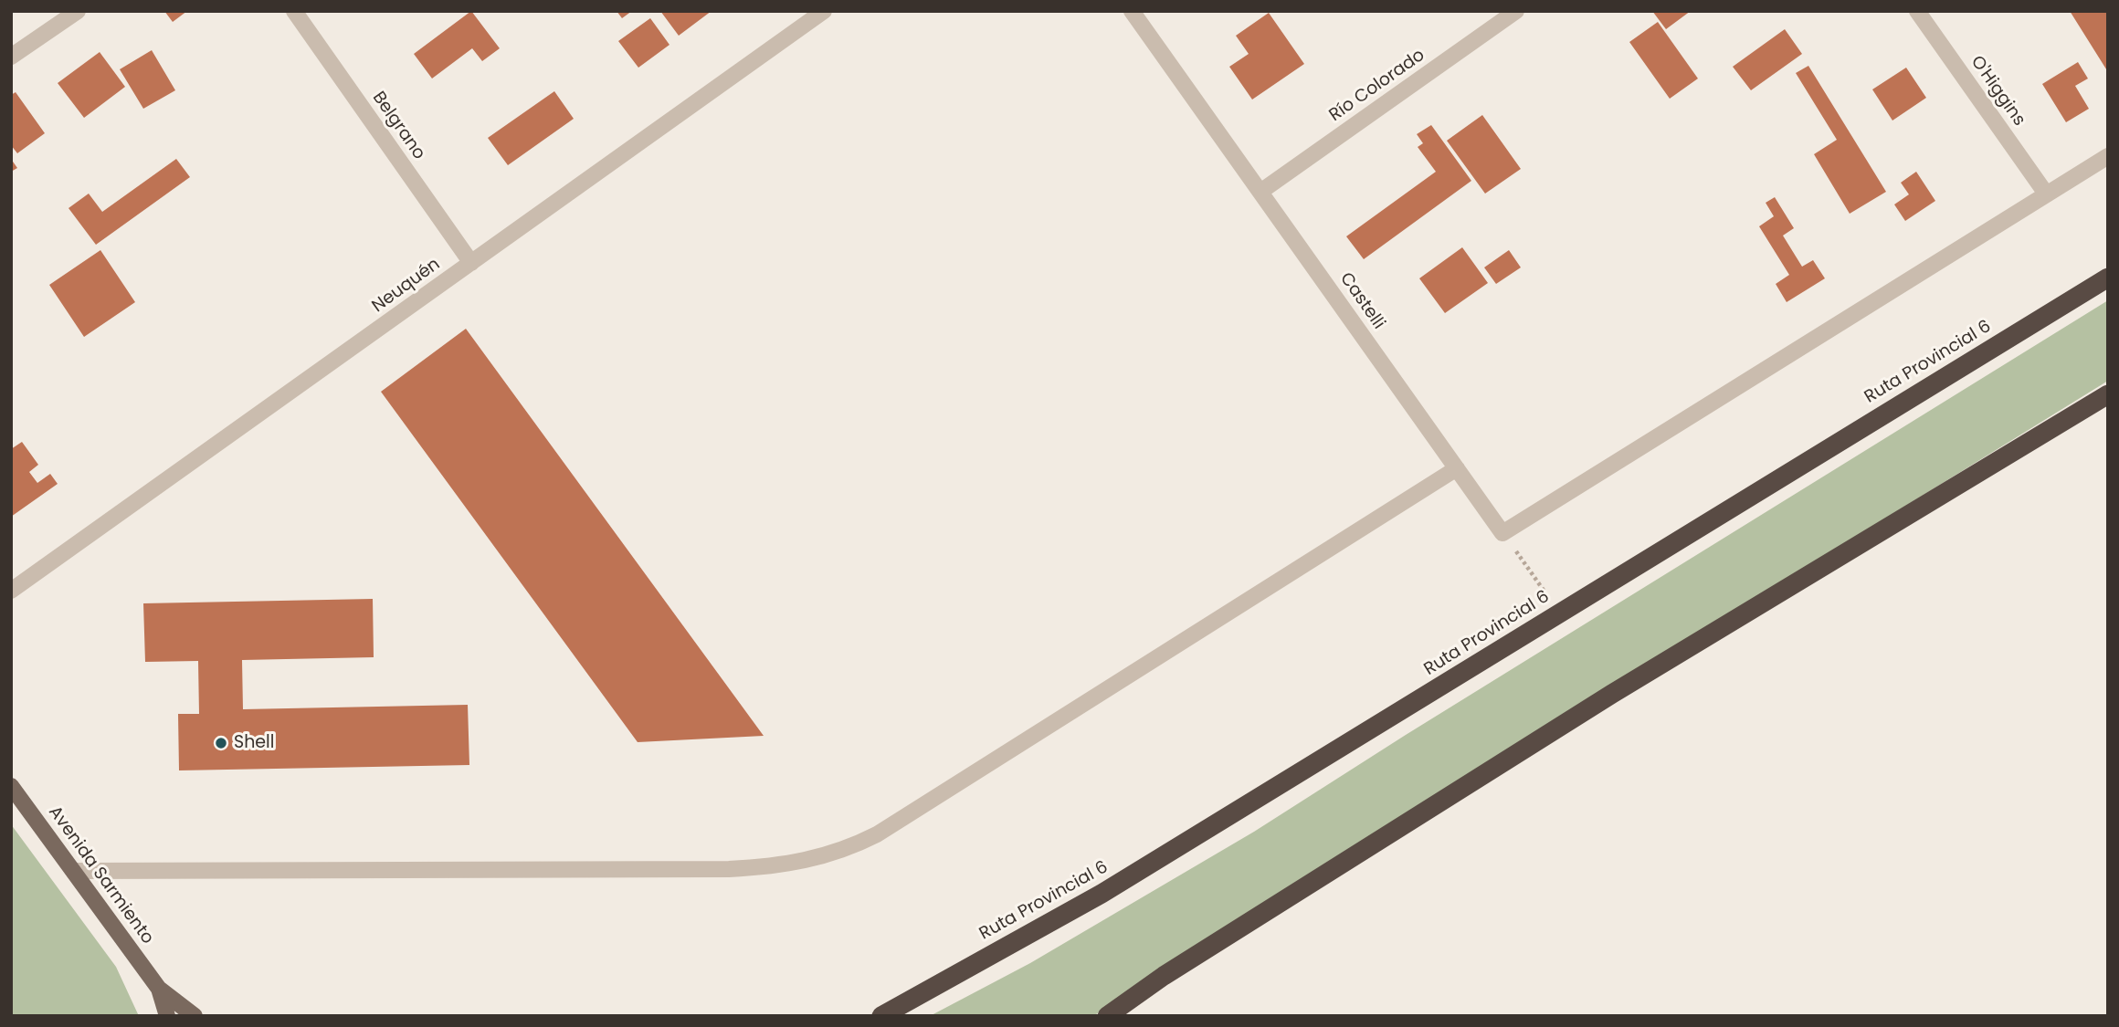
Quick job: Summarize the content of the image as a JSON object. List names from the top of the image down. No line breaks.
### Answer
{"streets":{"highway":["Ruta Provincial 6"],"main road":["Avenida Sarmiento"],"street":["Río Colorado","O'Higgins","Belgrano","Neuquén","Castelli"]},"crossings":[["Río Colorado","Castelli"],["Belgrano","Neuquén"]],"places":["Shell"]}
